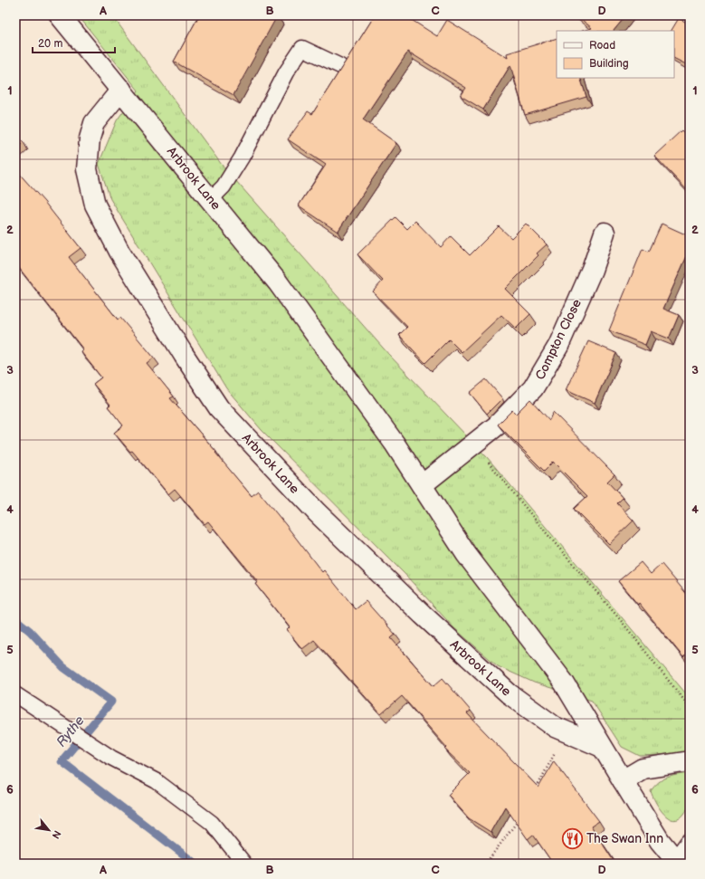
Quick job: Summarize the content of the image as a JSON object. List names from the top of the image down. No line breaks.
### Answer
{"streets":{"street":["Arbrook Lane","Compton Close"]},"crossings":[["Arbrook Lane","Compton Close"]],"water":["Rythe"],"places":{"restaurant":["The Swan Inn"]},"legend":["Road","Building"],"scale_bar":"20 m","north":"bottom right","grid":{"columns":["A","B","C","D"],"rows":["1","2","3","4","5","6"]}}
